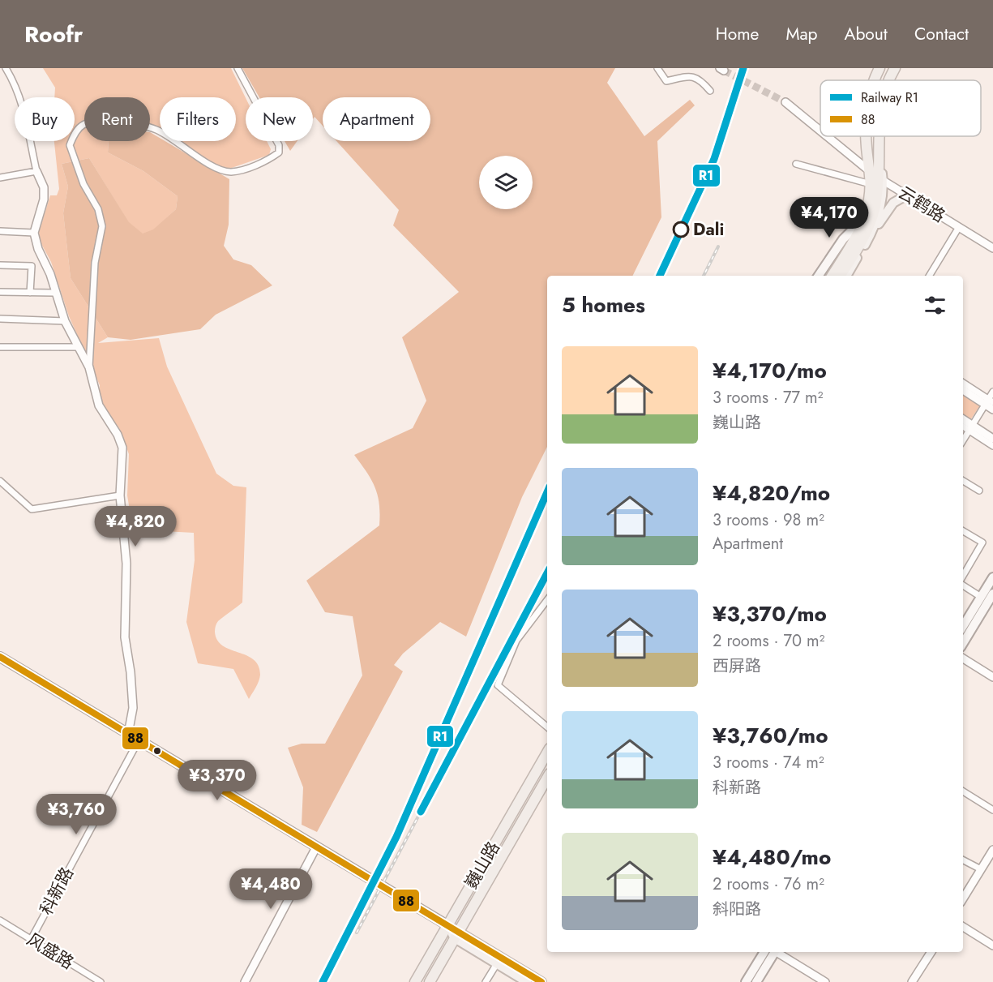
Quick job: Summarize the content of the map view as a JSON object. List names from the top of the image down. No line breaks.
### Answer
{"streets":{"highway":["巍山路"],"street":["云鹤路","科新路","风盛路"]},"crossings":[["科新路","风盛路"]],"places":["Dali"],"lines":["rail line R1","transit line 88"],"legend":["Railway R1","88"],"page":{"header":"Roofr","nav":["Home","Map","About","Contact"],"chip":["Buy","Rent","Filters","New","Apartment"],"price":["¥4,170","¥4,820","¥3,370","¥3,760","¥4,480"],"heading":"5 homes","list":[{"name":"¥4,170/mo","note":"3 rooms · 77 m² · 巍山路"},{"name":"¥4,820/mo","note":"3 rooms · 98 m² · Apartment"},{"name":"¥3,370/mo","note":"2 rooms · 70 m² · 西屏路"},{"name":"¥3,760/mo","note":"3 rooms · 74 m² · 科新路"},{"name":"¥4,480/mo","note":"2 rooms · 76 m² · 斜阳路"}]}}
